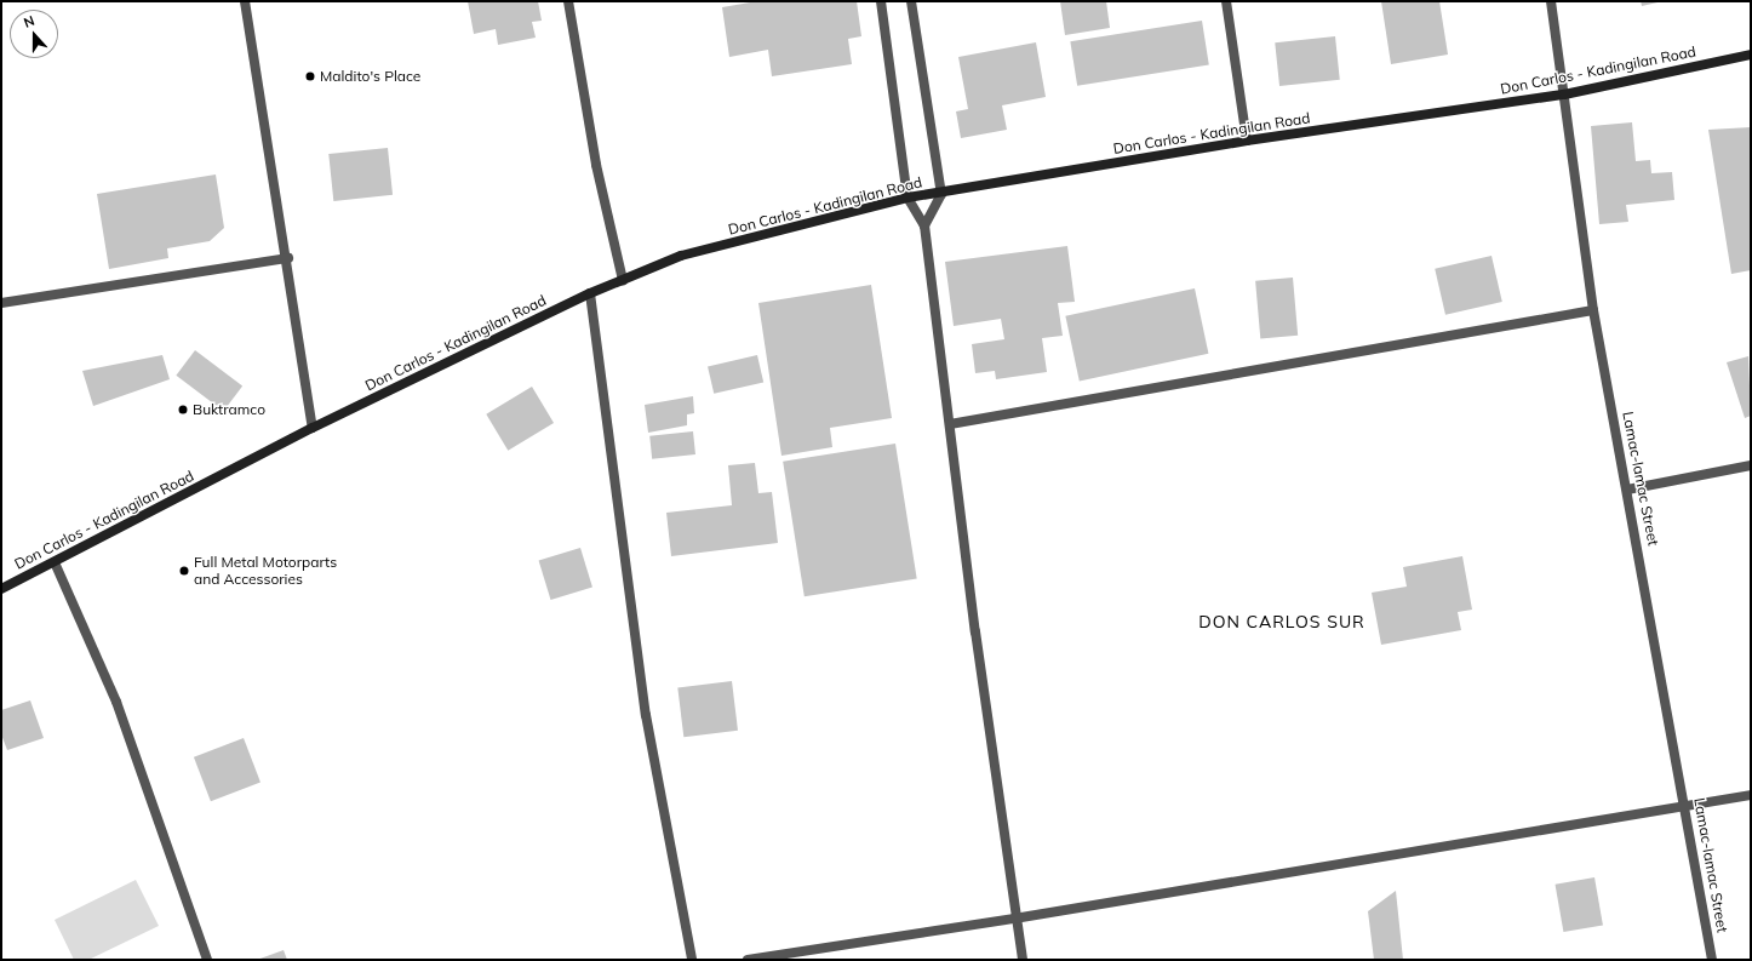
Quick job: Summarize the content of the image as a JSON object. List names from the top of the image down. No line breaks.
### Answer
{"streets":{"main road":["Don Carlos - Kadingilan Road"],"street":["Lamac-lamac Street"]},"crossings":[["Don Carlos - Kadingilan Road","Lamac-lamac Street"]],"districts":["DON CARLOS SUR"],"places":["Maldito's Place","Buktramco","Full Metal Motorparts and Accessories"],"north":"top"}
